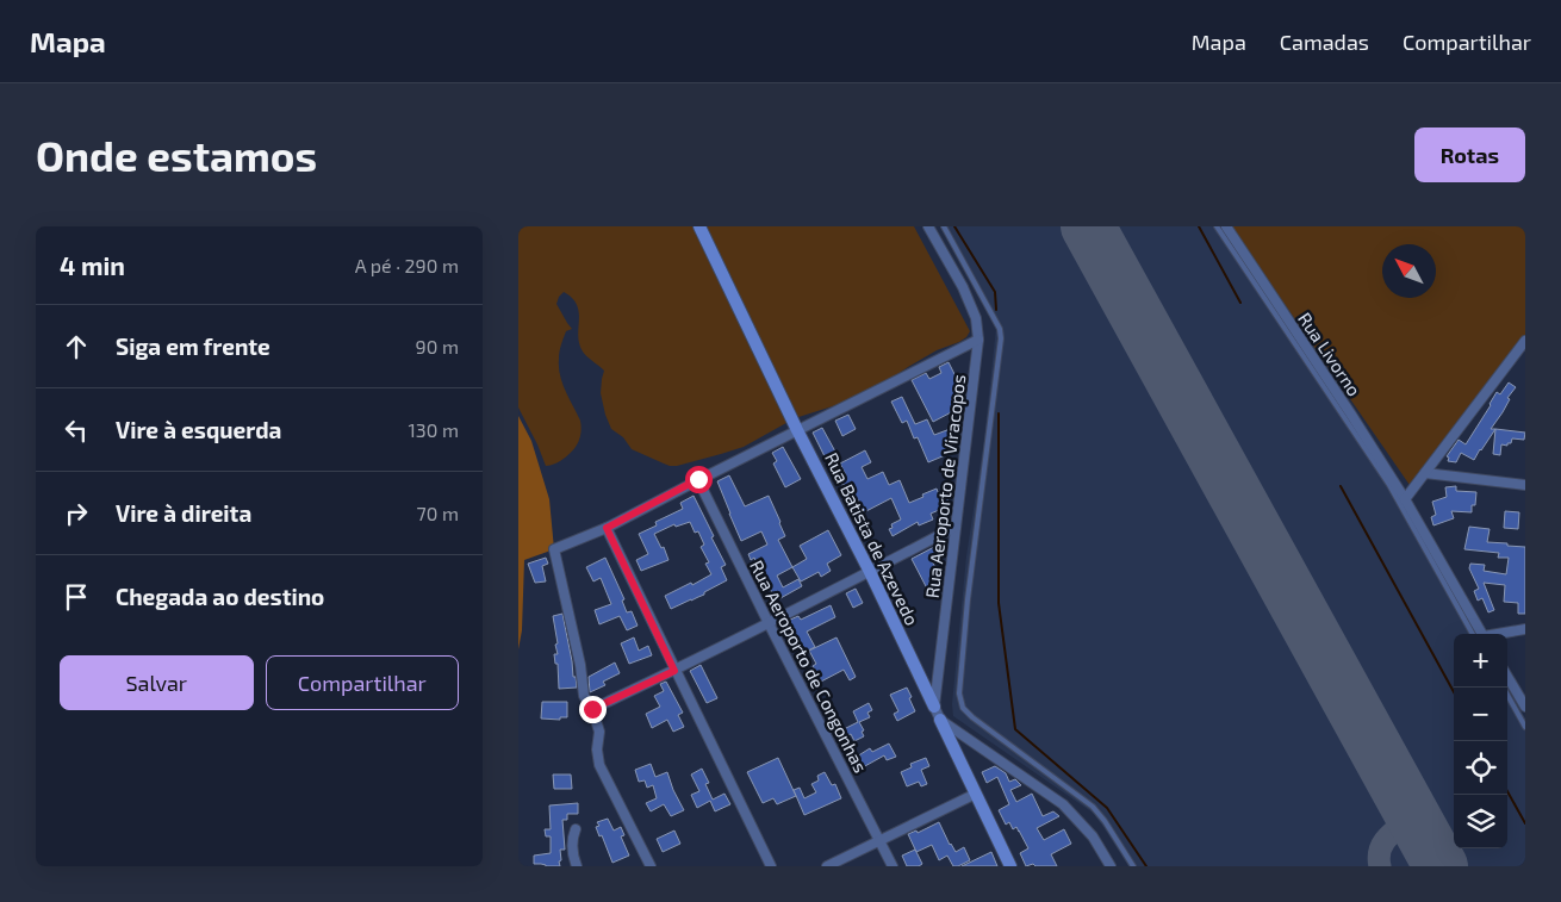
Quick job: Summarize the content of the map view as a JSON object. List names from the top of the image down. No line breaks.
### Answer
{"streets":{"street":["Rua Livorno","Rua Aeroporto de Viracopos","Rua Batista de Azevedo","Rua Aeroporto de Congonhas"]},"crossings":[["Rua Aeroporto de Viracopos","Rua Batista de Azevedo"]],"north":"top left","page":{"header":"Mapa","nav":["Mapa","Camadas","Compartilhar"],"buttons":["Rotas",["Salvar","Compartilhar"]],"title":"Onde estamos","heading":["4 min","A pé · 290 m"],"list":[["Siga em frente","90 m"],["Vire à esquerda","130 m"],["Vire à direita","70 m"],"Chegada ao destino"],"map_buttons":["+","−"]}}
